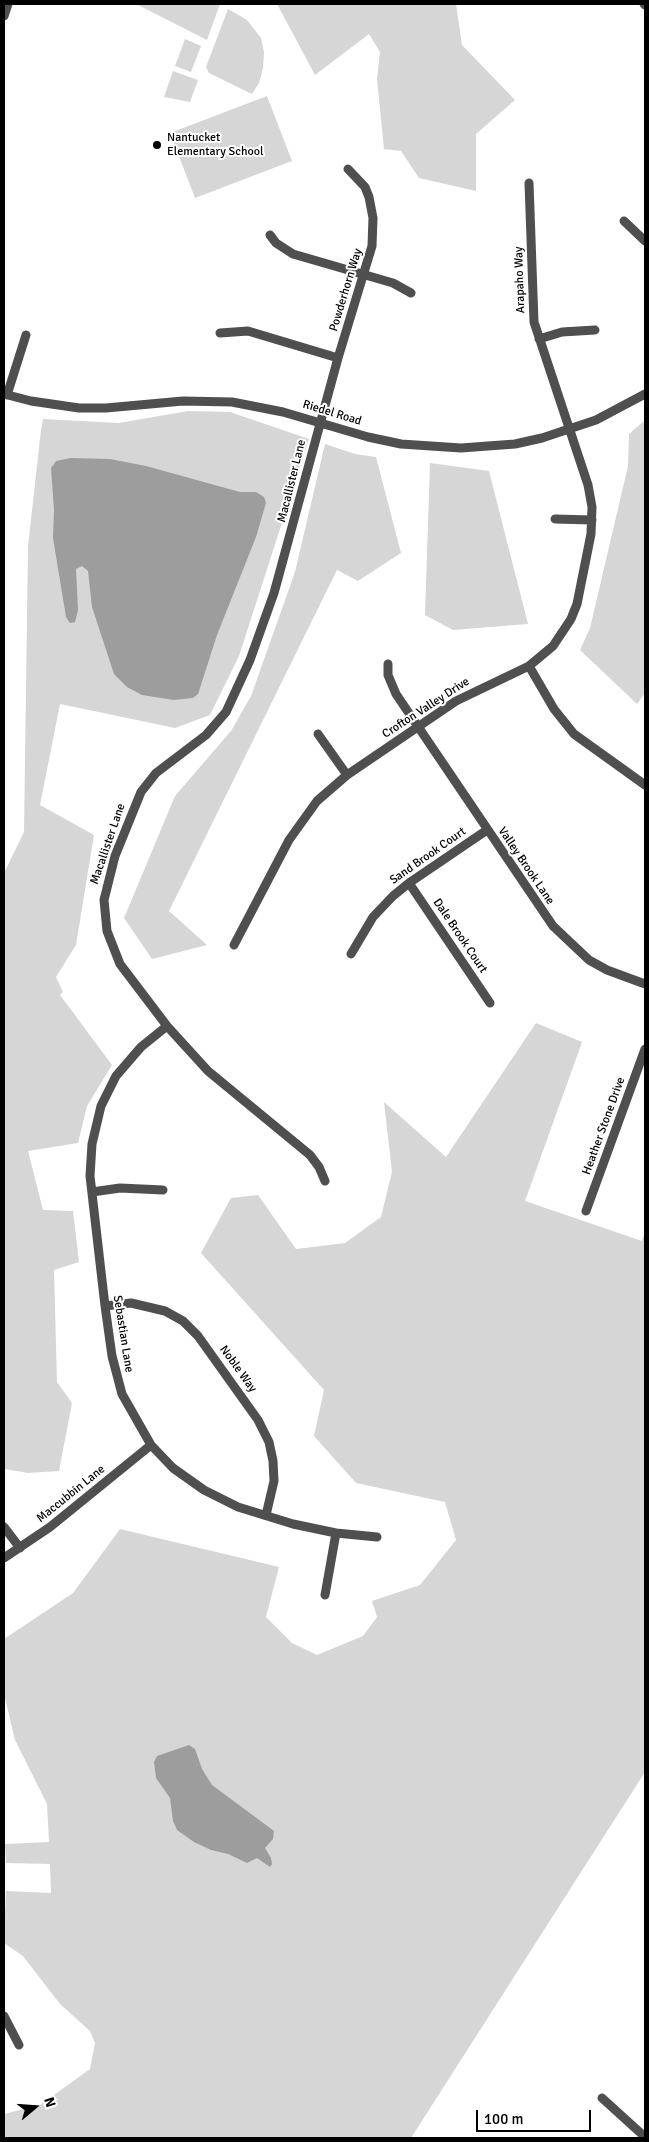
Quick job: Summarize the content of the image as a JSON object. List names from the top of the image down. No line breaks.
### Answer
{"streets":{"street":["Arapaho Way","Powderhorn Way","Riedel Road","Macallister Lane","Crofton Valley Drive","Sand Brook Court","Valley Brook Lane","Dale Brook Court","Heather Stone Drive","Sebastian Lane","Noble Way","Maccubbin Lane"]},"crossings":[["Arapaho Way","Riedel Road"],["Arapaho Way","Crofton Valley Drive"],["Powderhorn Way","Riedel Road"],["Powderhorn Way","Macallister Lane"],["Riedel Road","Macallister Lane"],["Riedel Road","Crofton Valley Drive"],["Macallister Lane","Sebastian Lane"],["Crofton Valley Drive","Valley Brook Lane"],["Sand Brook Court","Valley Brook Lane"],["Sand Brook Court","Dale Brook Court"],["Sebastian Lane","Noble Way"],["Sebastian Lane","Maccubbin Lane"]],"places":["Nantucket Elementary School"],"scale_bar":"100 m","north":"right"}
